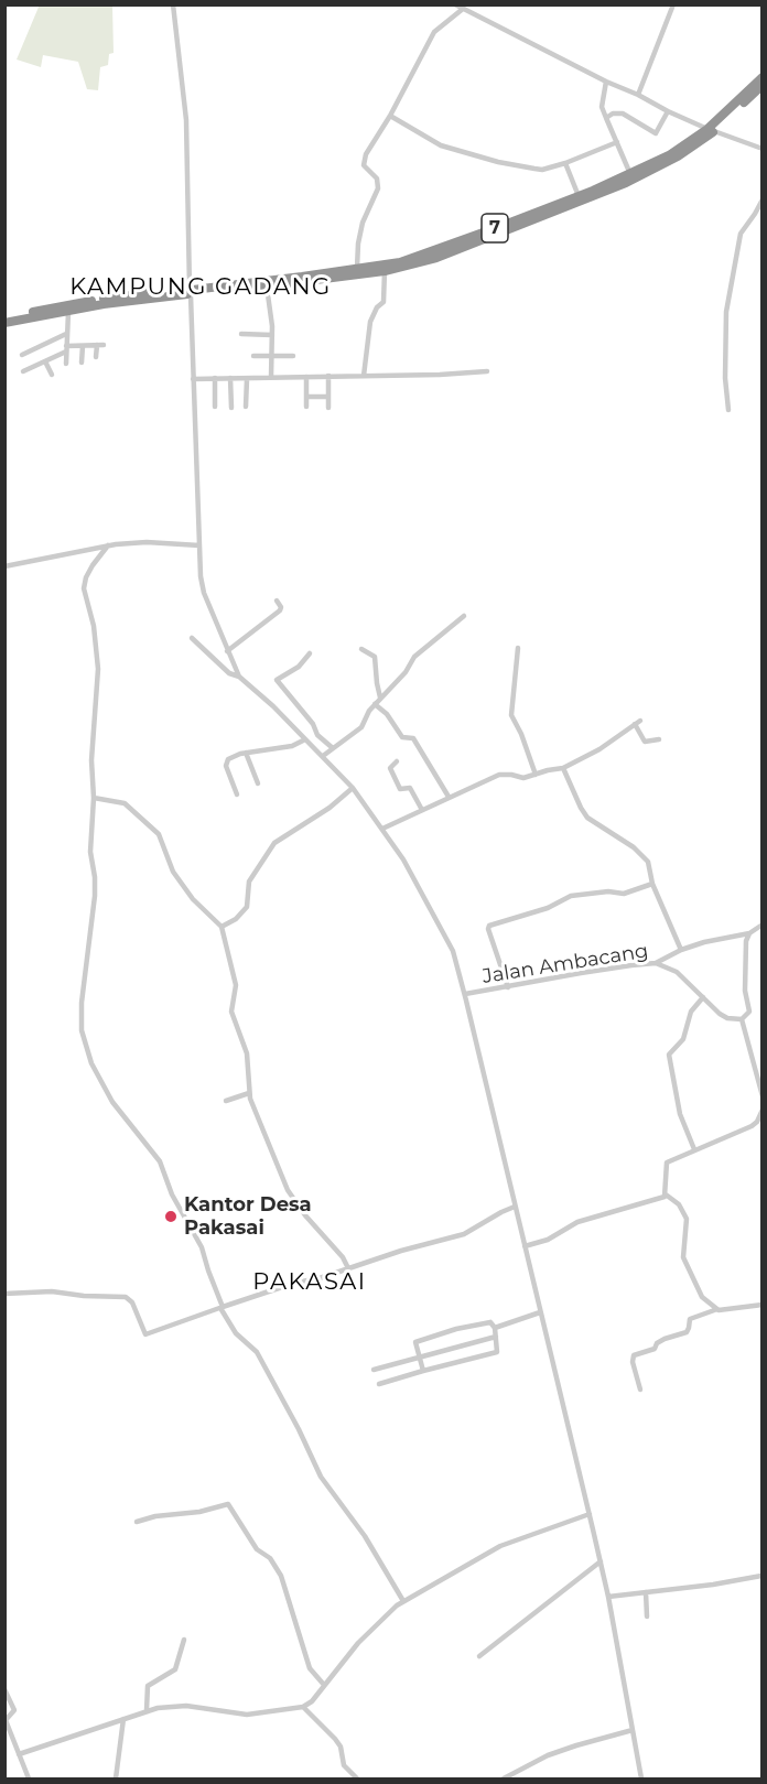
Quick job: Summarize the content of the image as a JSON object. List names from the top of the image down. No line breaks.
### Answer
{"streets":{"highway":["7"],"street":["Jalan Ambacang"]},"districts":["KAMPUNG GADANG","PAKASAI"],"places":["Kantor Desa Pakasai"]}
